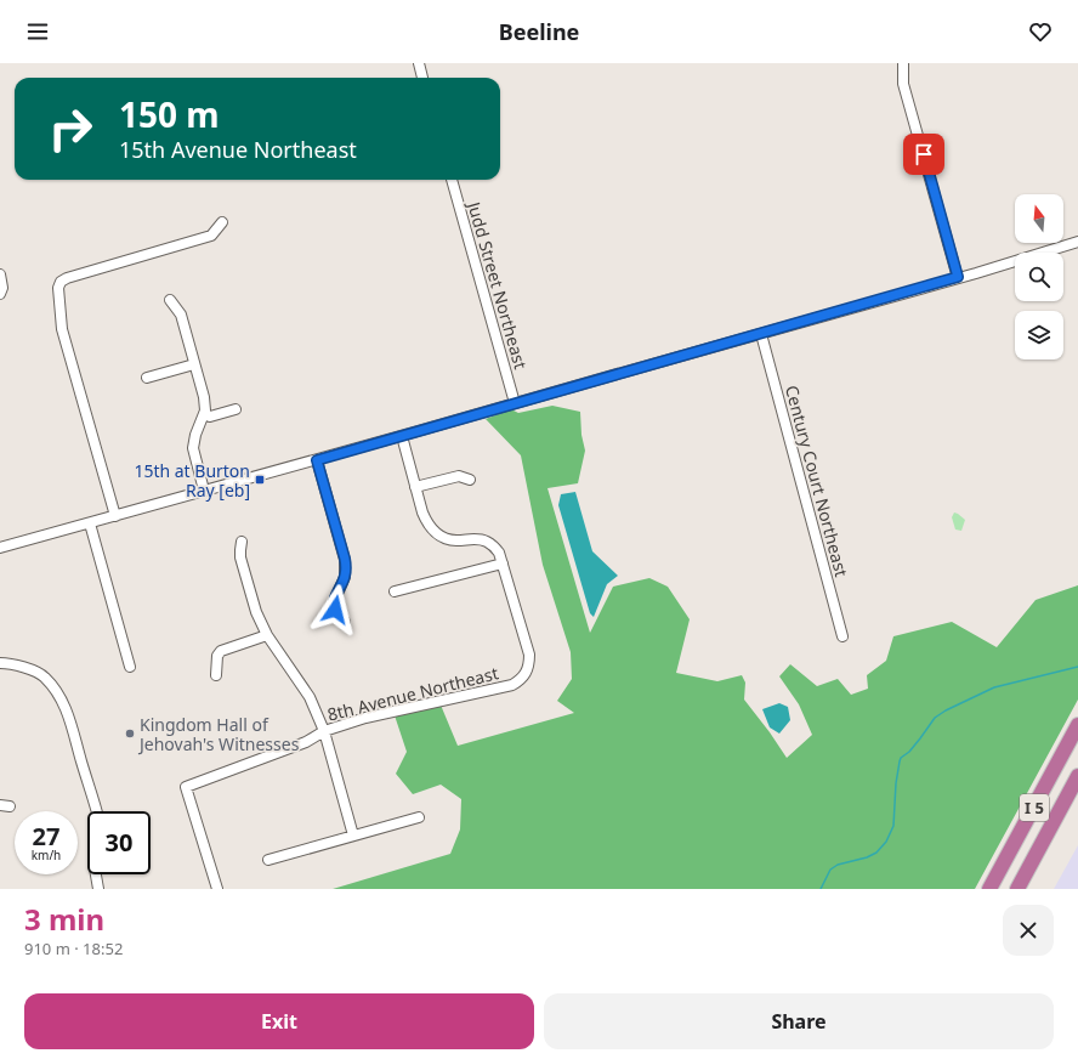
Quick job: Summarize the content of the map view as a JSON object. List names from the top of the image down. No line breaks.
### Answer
{"streets":{"highway":["I 5"],"street":["Judd Street Northeast","Century Court Northeast","8th Avenue Northeast"]},"places":{"transit":["15th at Burton Ray [eb]"],"other":["Kingdom Hall of Jehovah's Witnesses"]},"north":"top","page":{"header":"Beeline","turn":["150 m","15th Avenue Northeast"],"speed":"27 km/h","limit":"30","heading":["3 min","910 m · 18:52"],"buttons":["Exit","Share"]}}
